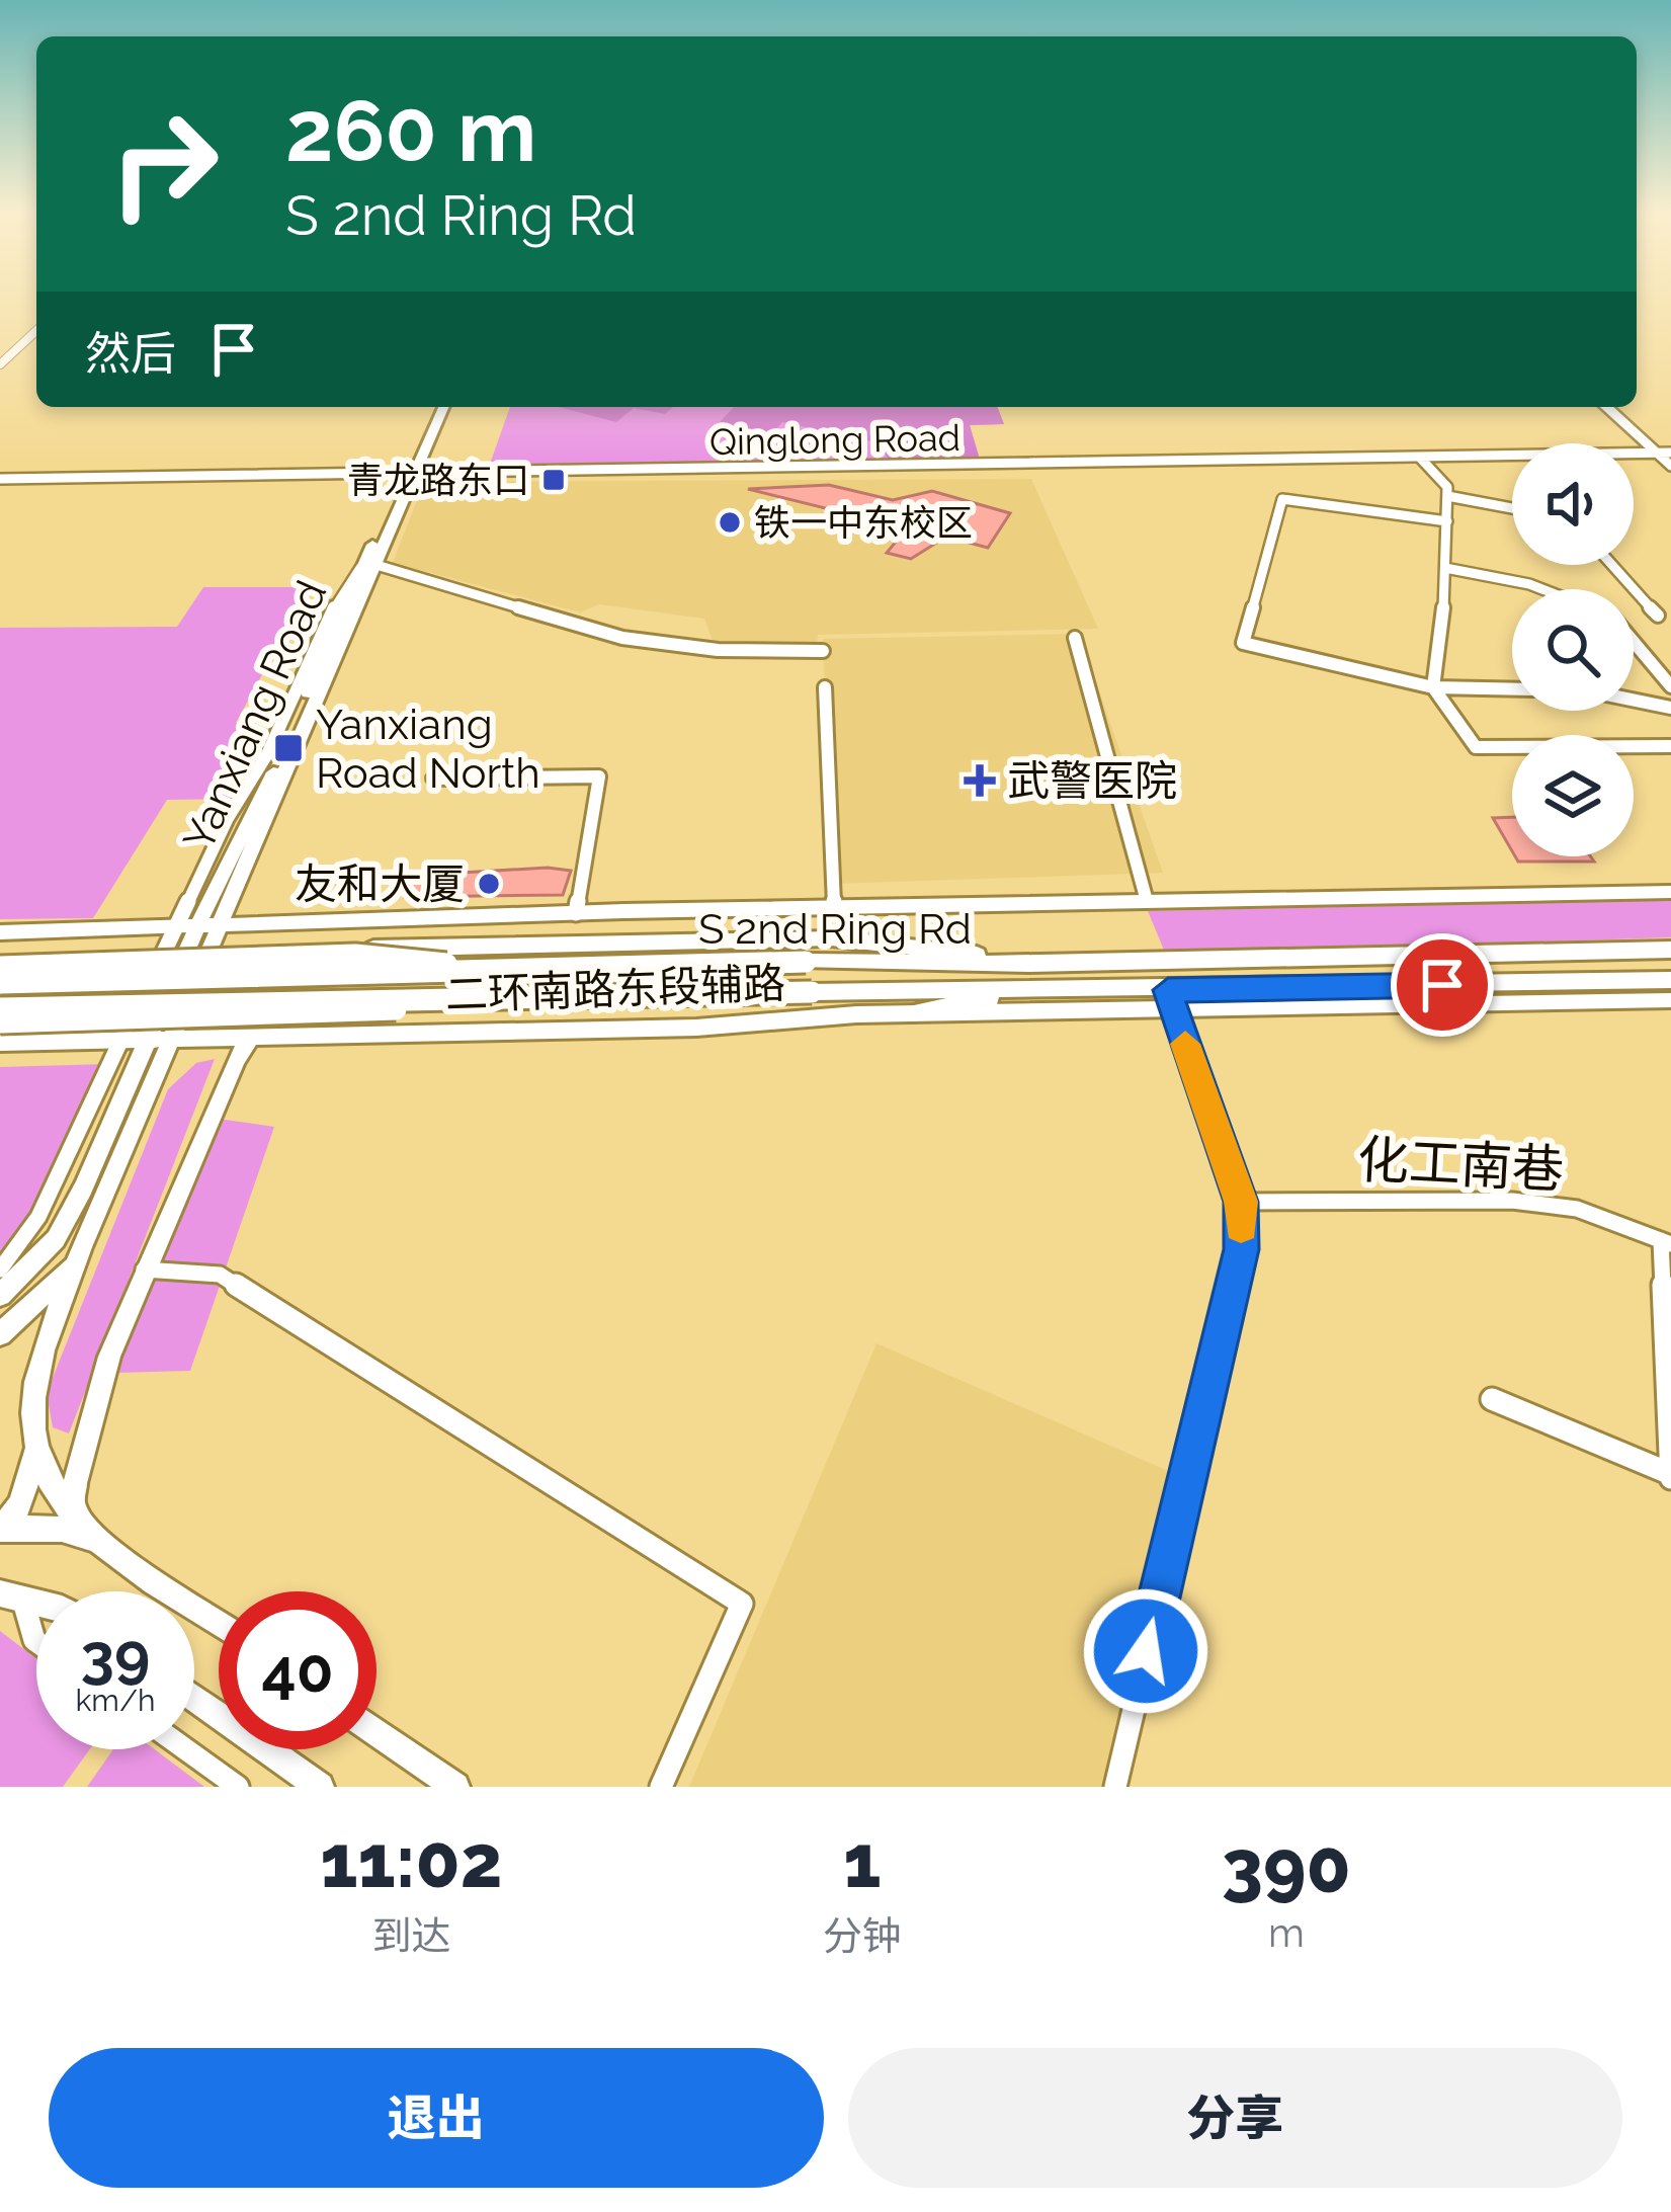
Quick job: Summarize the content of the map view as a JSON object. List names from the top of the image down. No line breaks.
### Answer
{"streets":{"highway":["S 2nd Ring Rd"],"main road":["Yanxiang Road","二环南路东段辅路"],"street":["Qinglong Road","化工南巷"]},"crossings":[["Qinglong Road","Yanxiang Road"],["Yanxiang Road","二环南路东段辅路"],["S 2nd Ring Rd","二环南路东段辅路"]],"places":{"transit":["青龙路东口","Yanxiang Road North"],"other":["铁一中东校区","友和大厦"],"health":["武警医院"]},"page":{"turn":["260 m","S 2nd Ring Rd"],"then":"然后","speed":"39 km/h","limit":"40","eta":["11:02","到达","1","分钟","390","m"],"buttons":["退出","分享"]}}
